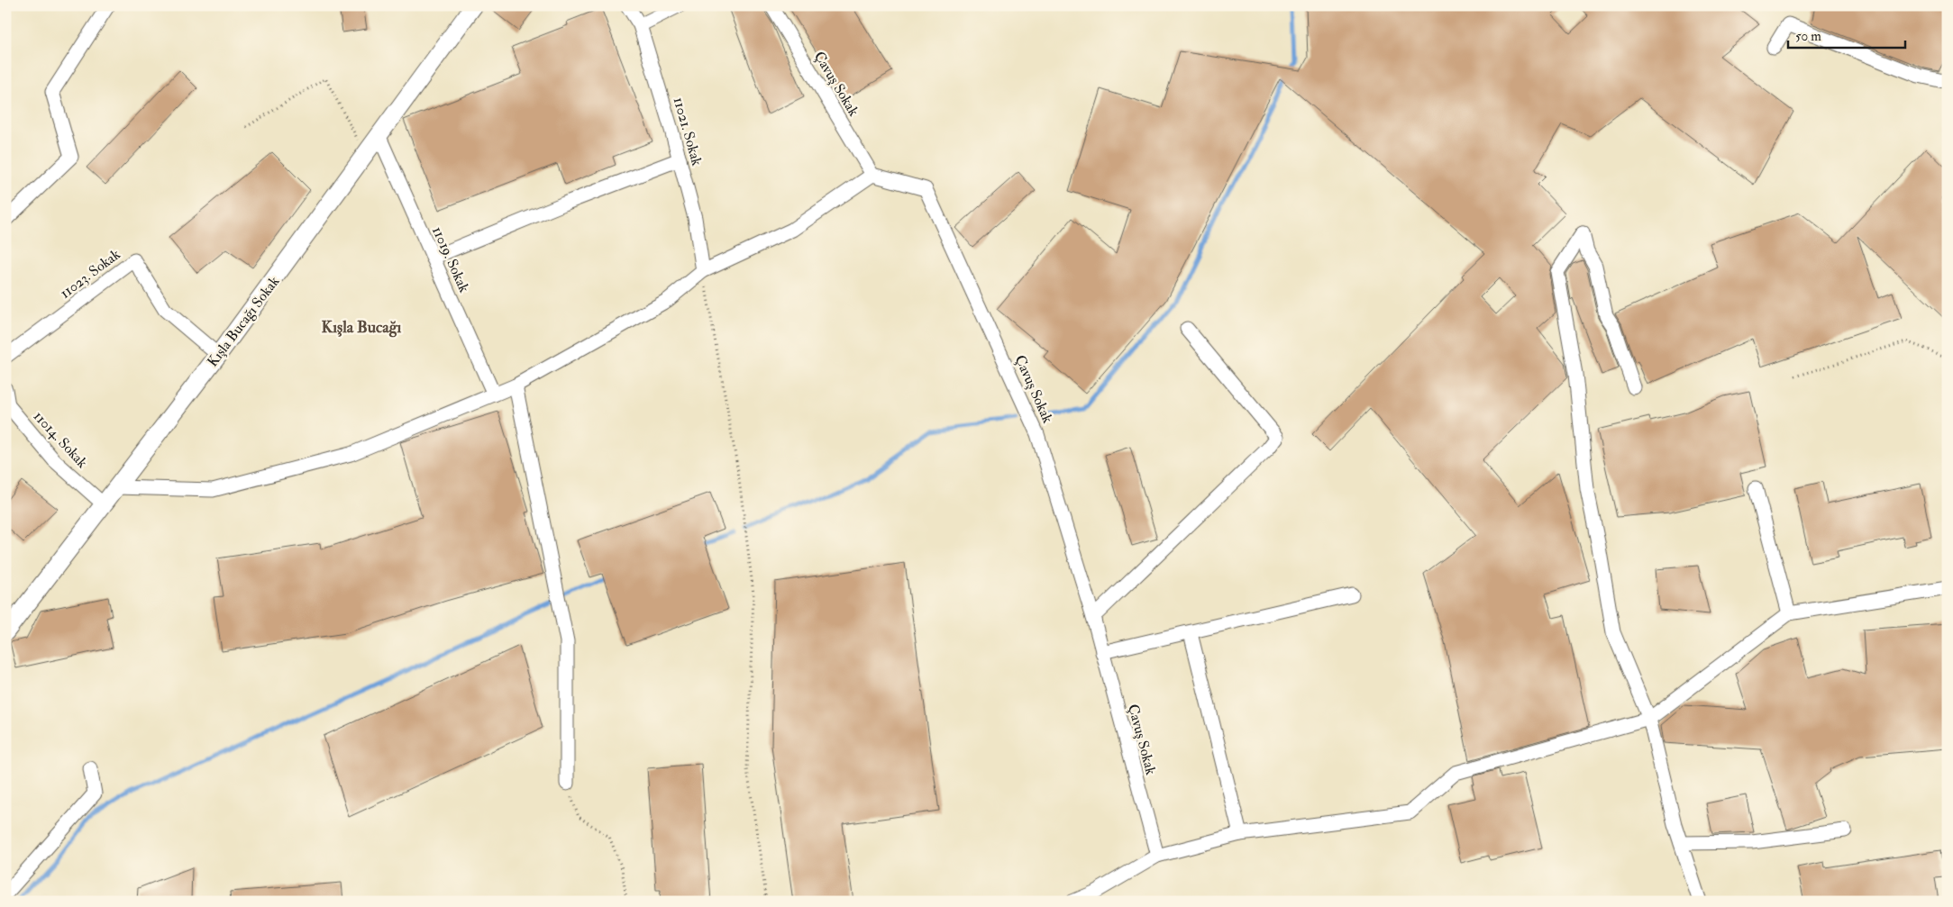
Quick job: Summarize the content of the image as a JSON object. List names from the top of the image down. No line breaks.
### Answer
{"streets":{"street":["Çavuş Sokak","11021. Sokak","11019. Sokak","11023. Sokak","Kışla Bucağı Sokak","11014. Sokak"]},"crossings":[["11019. Sokak","Kışla Bucağı Sokak"],["11023. Sokak","Kışla Bucağı Sokak"],["Kışla Bucağı Sokak","11014. Sokak"]],"districts":["Kışla Bucağı"],"scale_bar":"50 m"}
